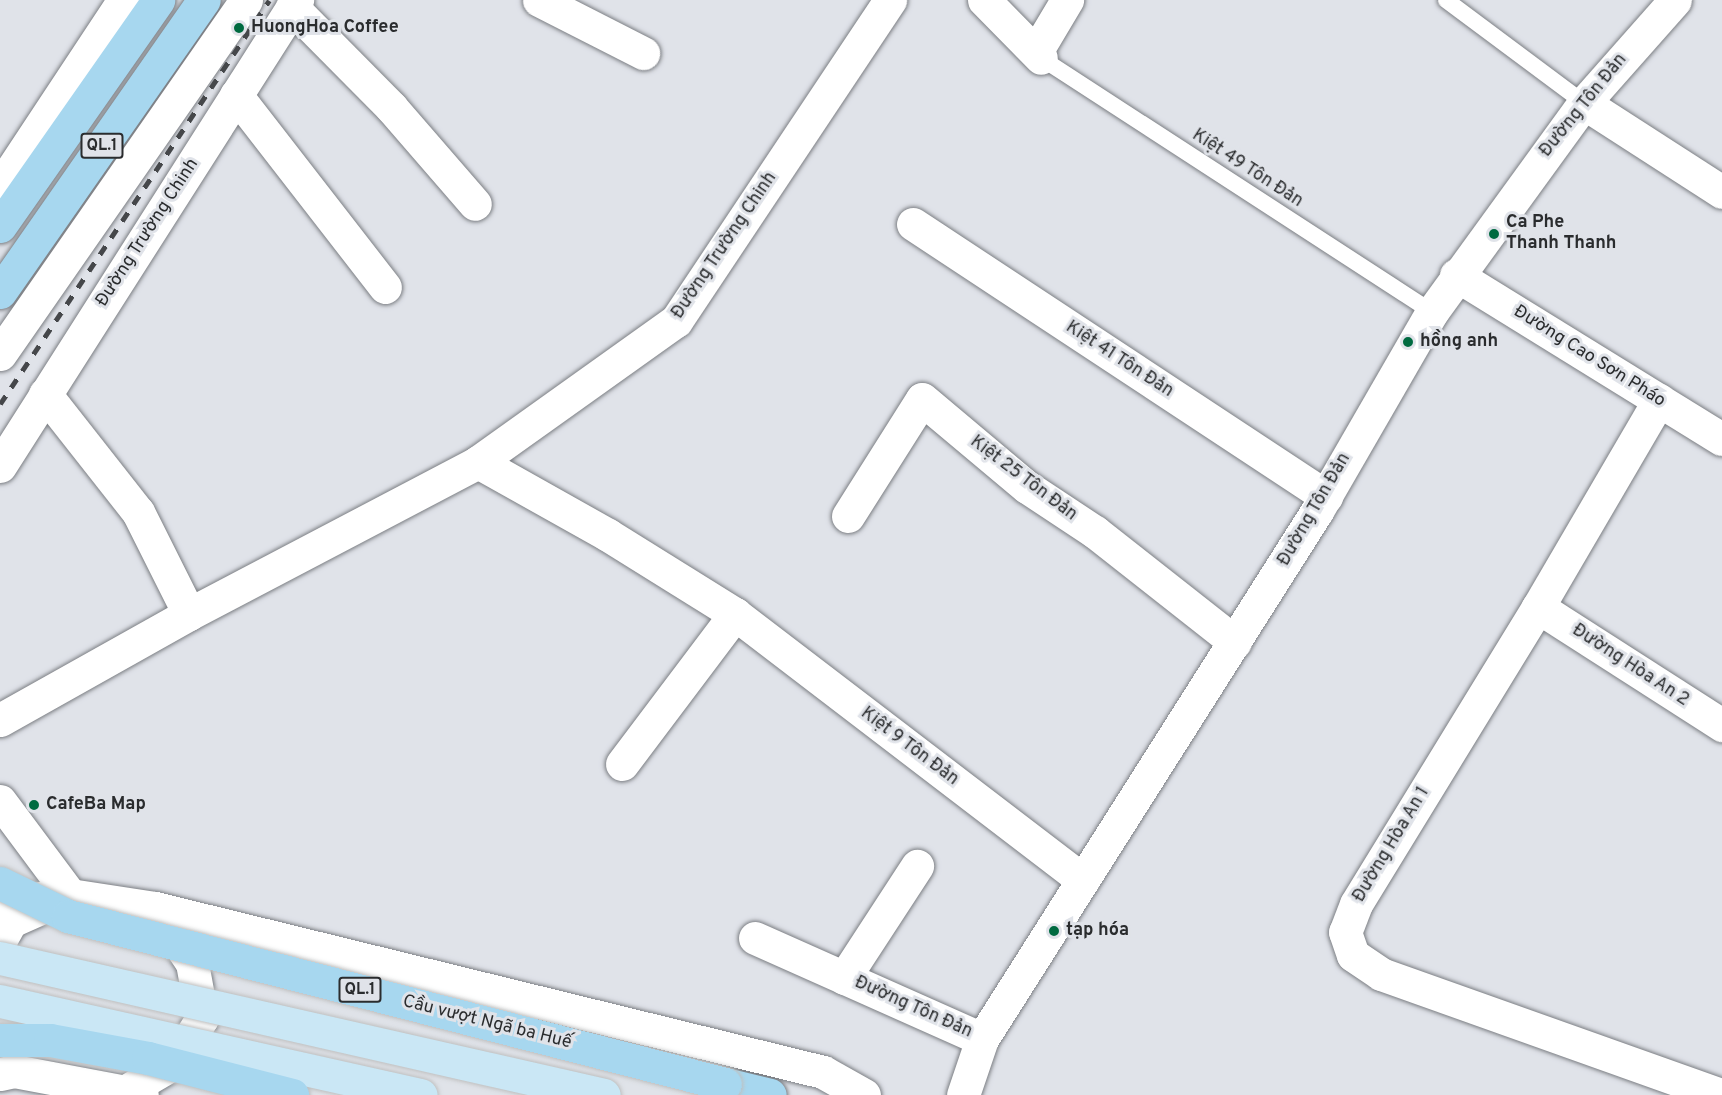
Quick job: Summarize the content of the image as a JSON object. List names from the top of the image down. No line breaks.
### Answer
{"streets":{"highway":["QL.1","Cầu vượt Ngã ba Huế"],"street":["Đường Tôn Đản","Đường Trường Chinh","Đường Cao Sơn Pháo","Kiệt 41 Tôn Đản","Kiệt 25 Tôn Đản","Đường Hòa An 2","Kiệt 9 Tôn Đản","Đường Hòa An 1"],"lane":["Kiệt 49 Tôn Đản"]},"crossings":[["Đường Tôn Đản","Kiệt 49 Tôn Đản"],["Đường Tôn Đản","Đường Cao Sơn Pháo"],["Đường Tôn Đản","Kiệt 41 Tôn Đản"],["Đường Tôn Đản","Kiệt 25 Tôn Đản"],["Đường Tôn Đản","Kiệt 9 Tôn Đản"],["Đường Trường Chinh","Kiệt 9 Tôn Đản"],["Đường Cao Sơn Pháo","Đường Hòa An 1"],["Đường Hòa An 2","Đường Hòa An 1"]],"places":["HuongHoa Coffee","Ca Phe Thanh Thanh","hồng anh","CafeBa Map","tạp hóa"]}
